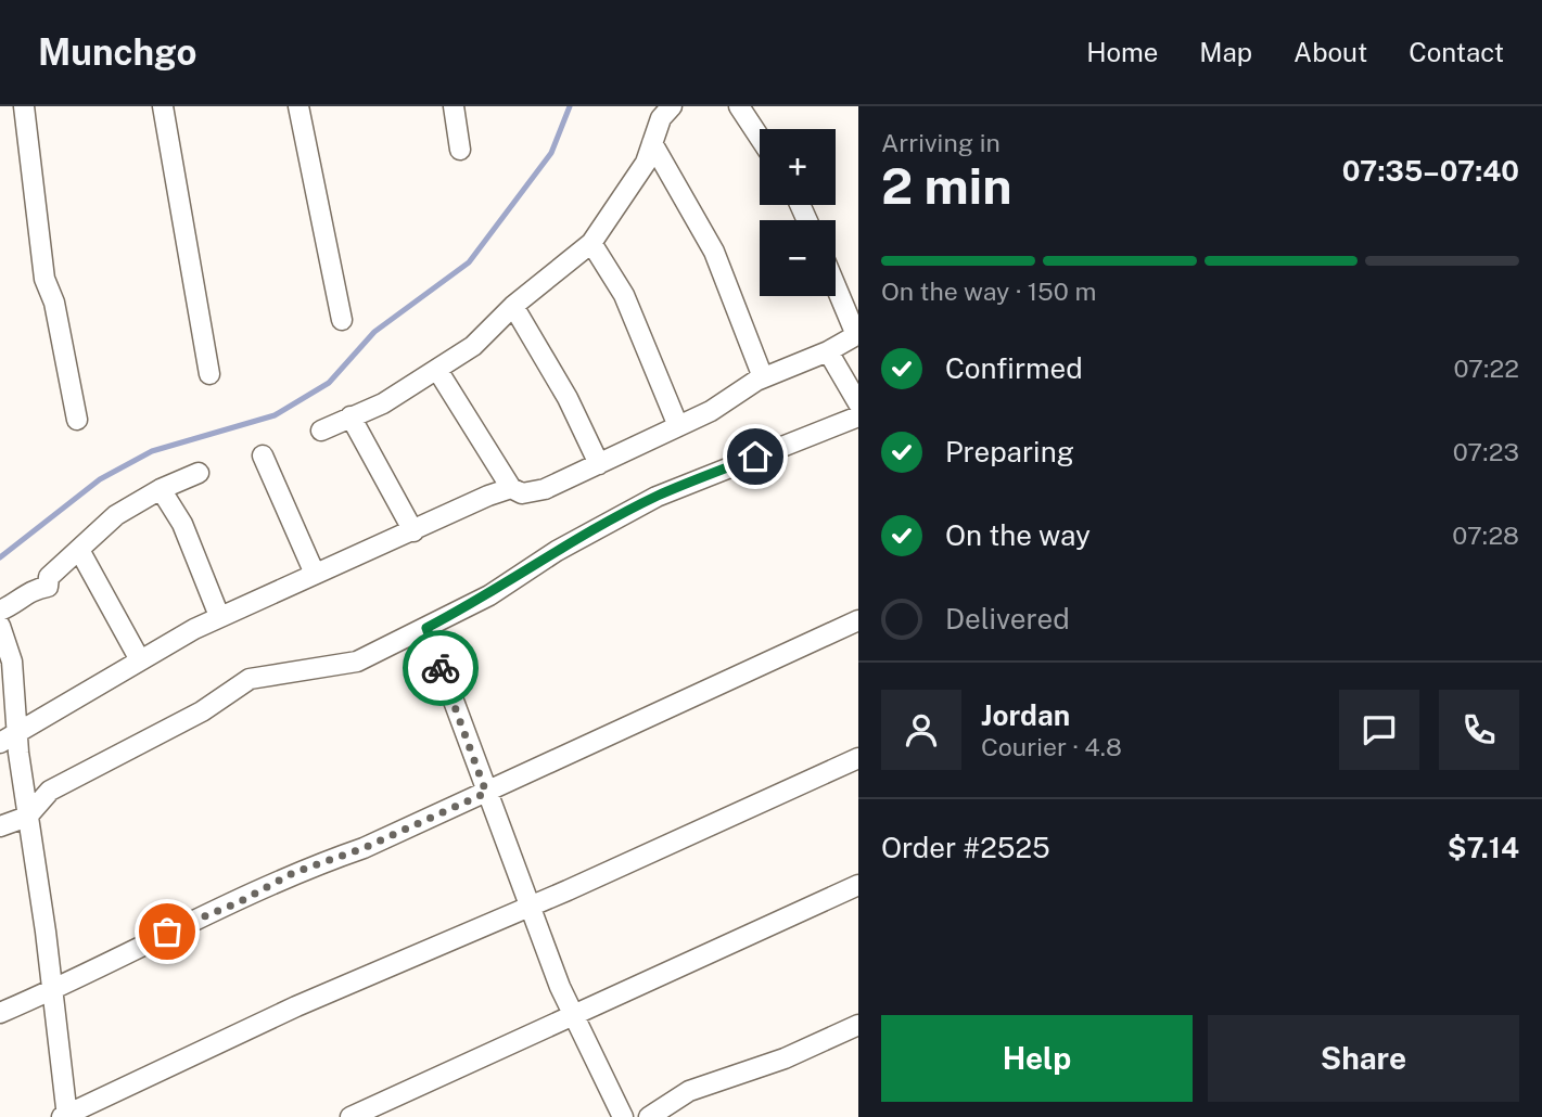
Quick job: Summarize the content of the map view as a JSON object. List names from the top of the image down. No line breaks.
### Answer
{"page":{"header":"Munchgo","nav":["Home","Map","About","Contact"],"heading":["2 min","Arriving in","07:35–07:40"],"panel":["Jordan","Courier · 4.8","Order #2525","$7.14"],"map_buttons":["+","−"],"bar":"On the way · 150 m","list":[["Confirmed","07:22"],["Preparing","07:23"],["On the way","07:28"],"Delivered"],"buttons":["Help","Share"]}}
